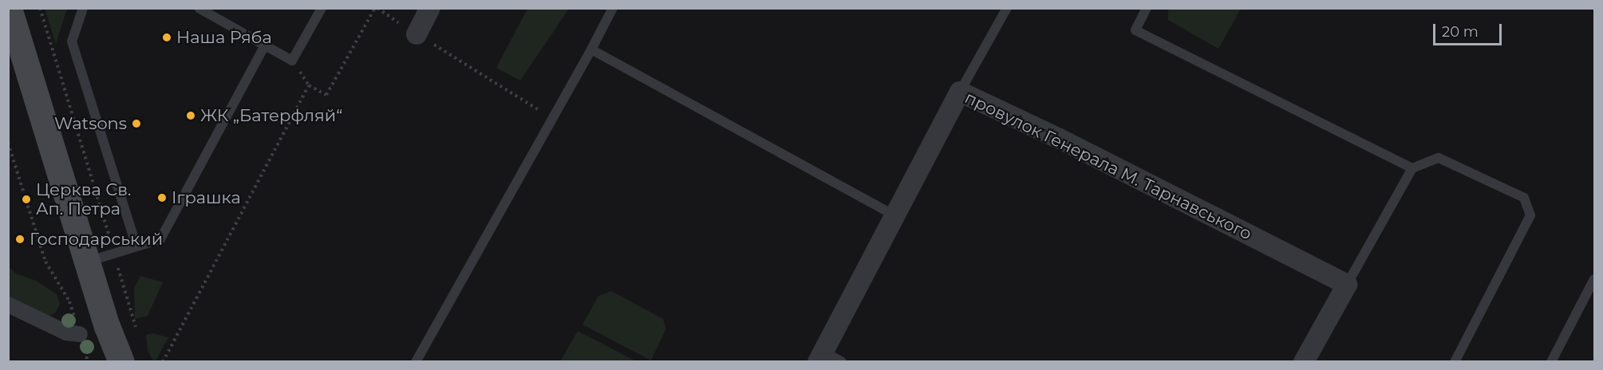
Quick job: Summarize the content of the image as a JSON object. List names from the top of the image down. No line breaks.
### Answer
{"streets":{"street":["провулок Генерала М. Тарнавського"]},"places":["Наша Ряба","ЖК „Батерфляй“","Watsons","Іграшка","Церква Св. Ап. Петра","Господарський"],"scale_bar":"20 m"}
